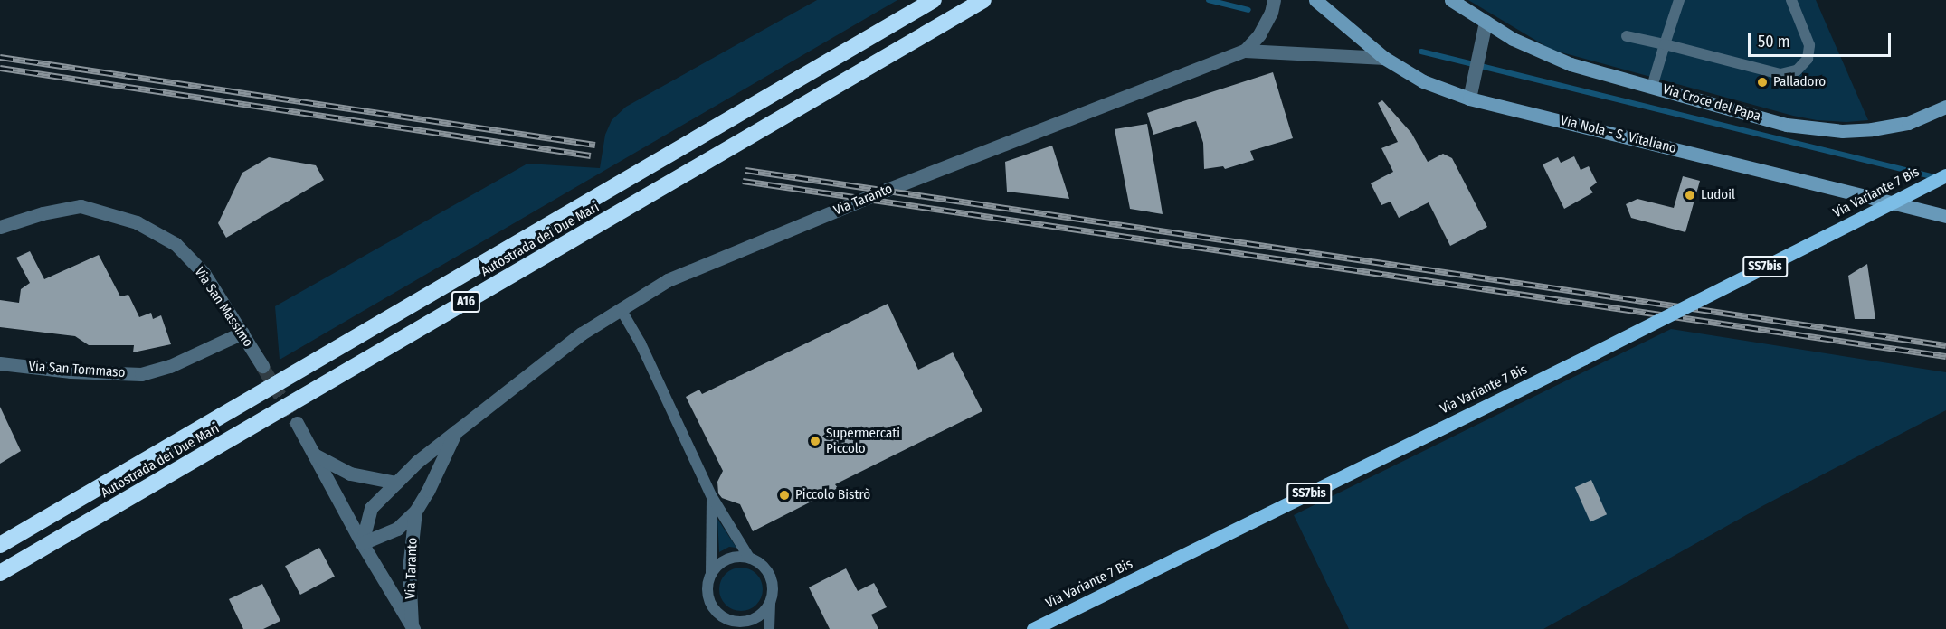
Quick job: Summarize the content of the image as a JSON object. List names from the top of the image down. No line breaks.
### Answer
{"streets":{"highway":["Autostrada dei Due Mari","A16"],"main road":["Via Croce del Papa","Via Nola - S. Vitaliano","Via Variante 7 Bis","SS7bis"],"street":["Via Taranto","Via San Massimo","Via San Tommaso"]},"crossings":[["Via San Massimo","Via San Tommaso"]],"places":["Palladoro","Ludoil","Supermercati Piccolo","Piccolo Bistrò"],"scale_bar":"50 m"}
